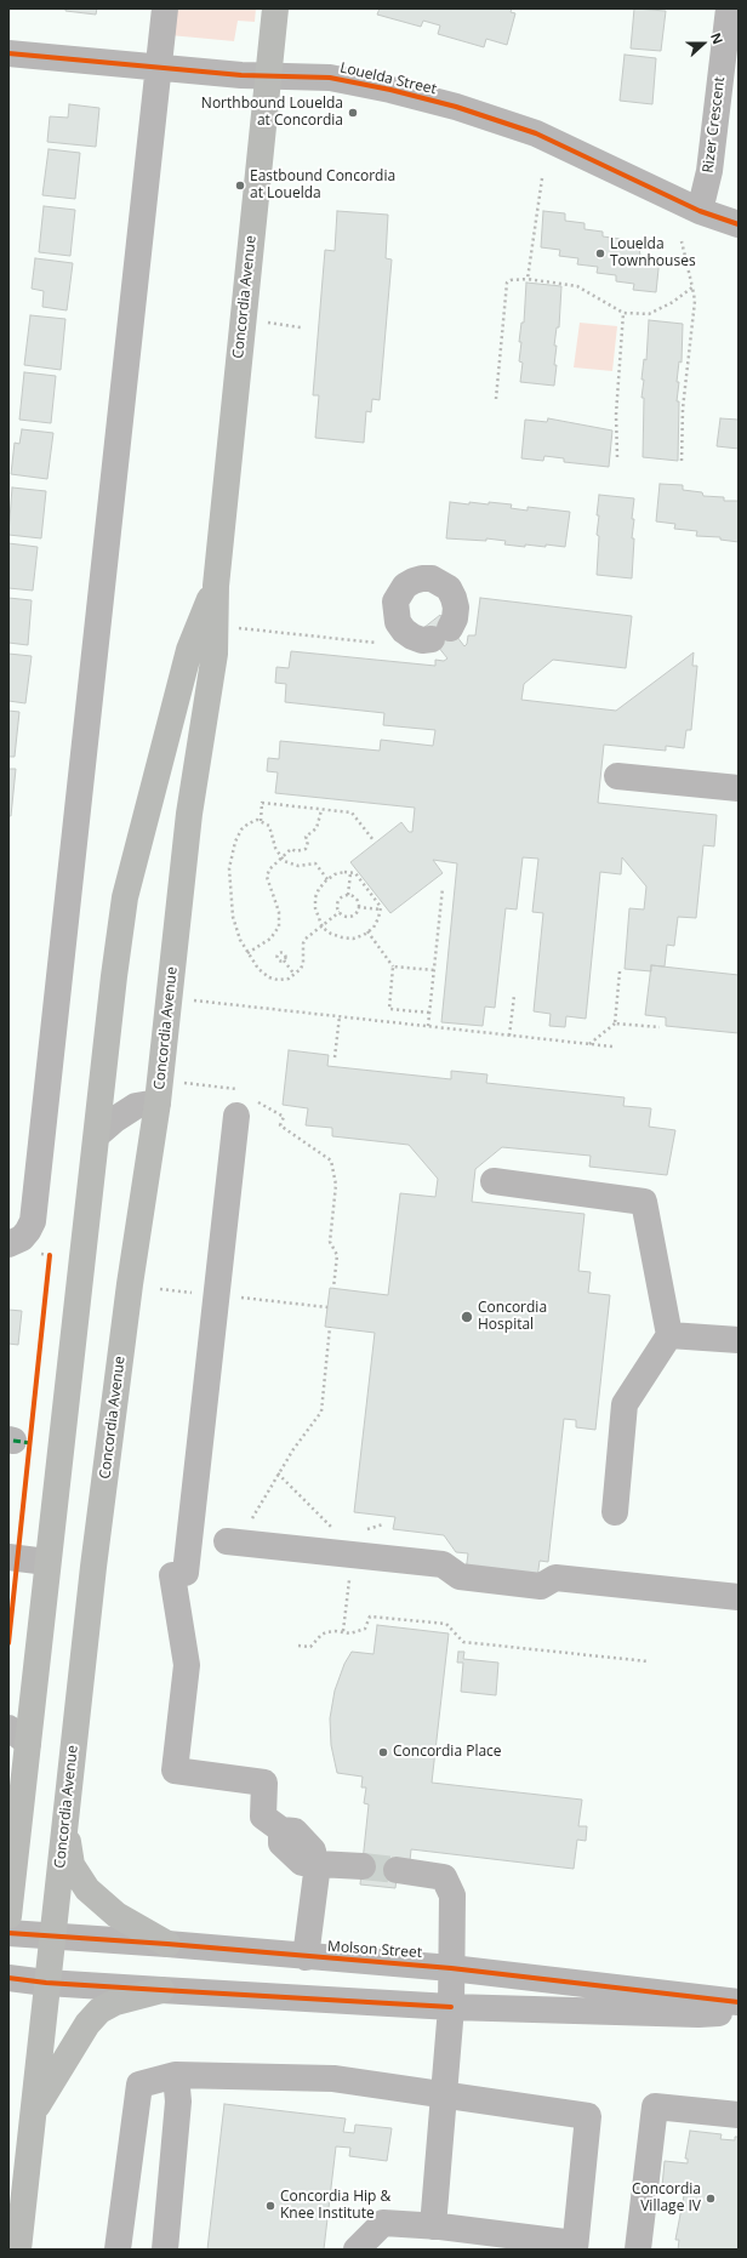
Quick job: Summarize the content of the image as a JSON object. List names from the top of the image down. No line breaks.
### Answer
{"streets":{"main road":["Concordia Avenue"],"street":["Louelda Street","Rizer Crescent","Molson Street"]},"crossings":[["Louelda Street","Rizer Crescent"],["Louelda Street","Concordia Avenue"],["Concordia Avenue","Molson Street"]],"places":["Northbound Louelda at Concordia","Eastbound Concordia at Louelda","Louelda Townhouses","Concordia Hospital","Concordia Place","Concordia Village IV","Concordia Hip & Knee Institute"],"north":"right"}
